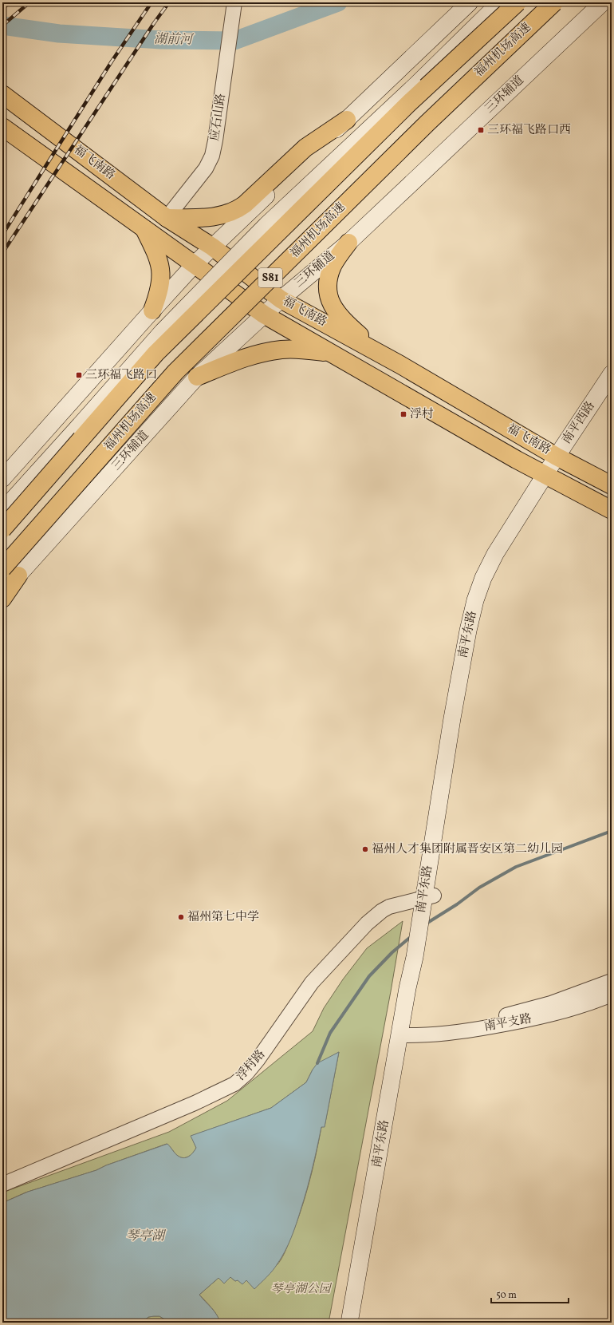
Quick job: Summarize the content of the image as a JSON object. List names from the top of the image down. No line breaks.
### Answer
{"streets":{"main road":["福州机场高速","三环辅道","福飞南路","S81","南平西路","南平东路"],"street":["应石山路","南平支路","浮村路"]},"crossings":[["三环辅道","福飞南路"],["应石山路","福飞南路"],["福飞南路","南平西路"],["福飞南路","南平东路"],["南平西路","南平东路"],["南平东路","南平支路"],["南平东路","浮村路"]],"water":["湖前河","琴亭湖"],"parks":["琴亭湖公园"],"places":{"transit":["三环福飞路口西","三环福飞路口","浮村"],"other":["福州人才集团附属晋安区第二幼儿园","福州第七中学"]},"scale_bar":"50 m"}
